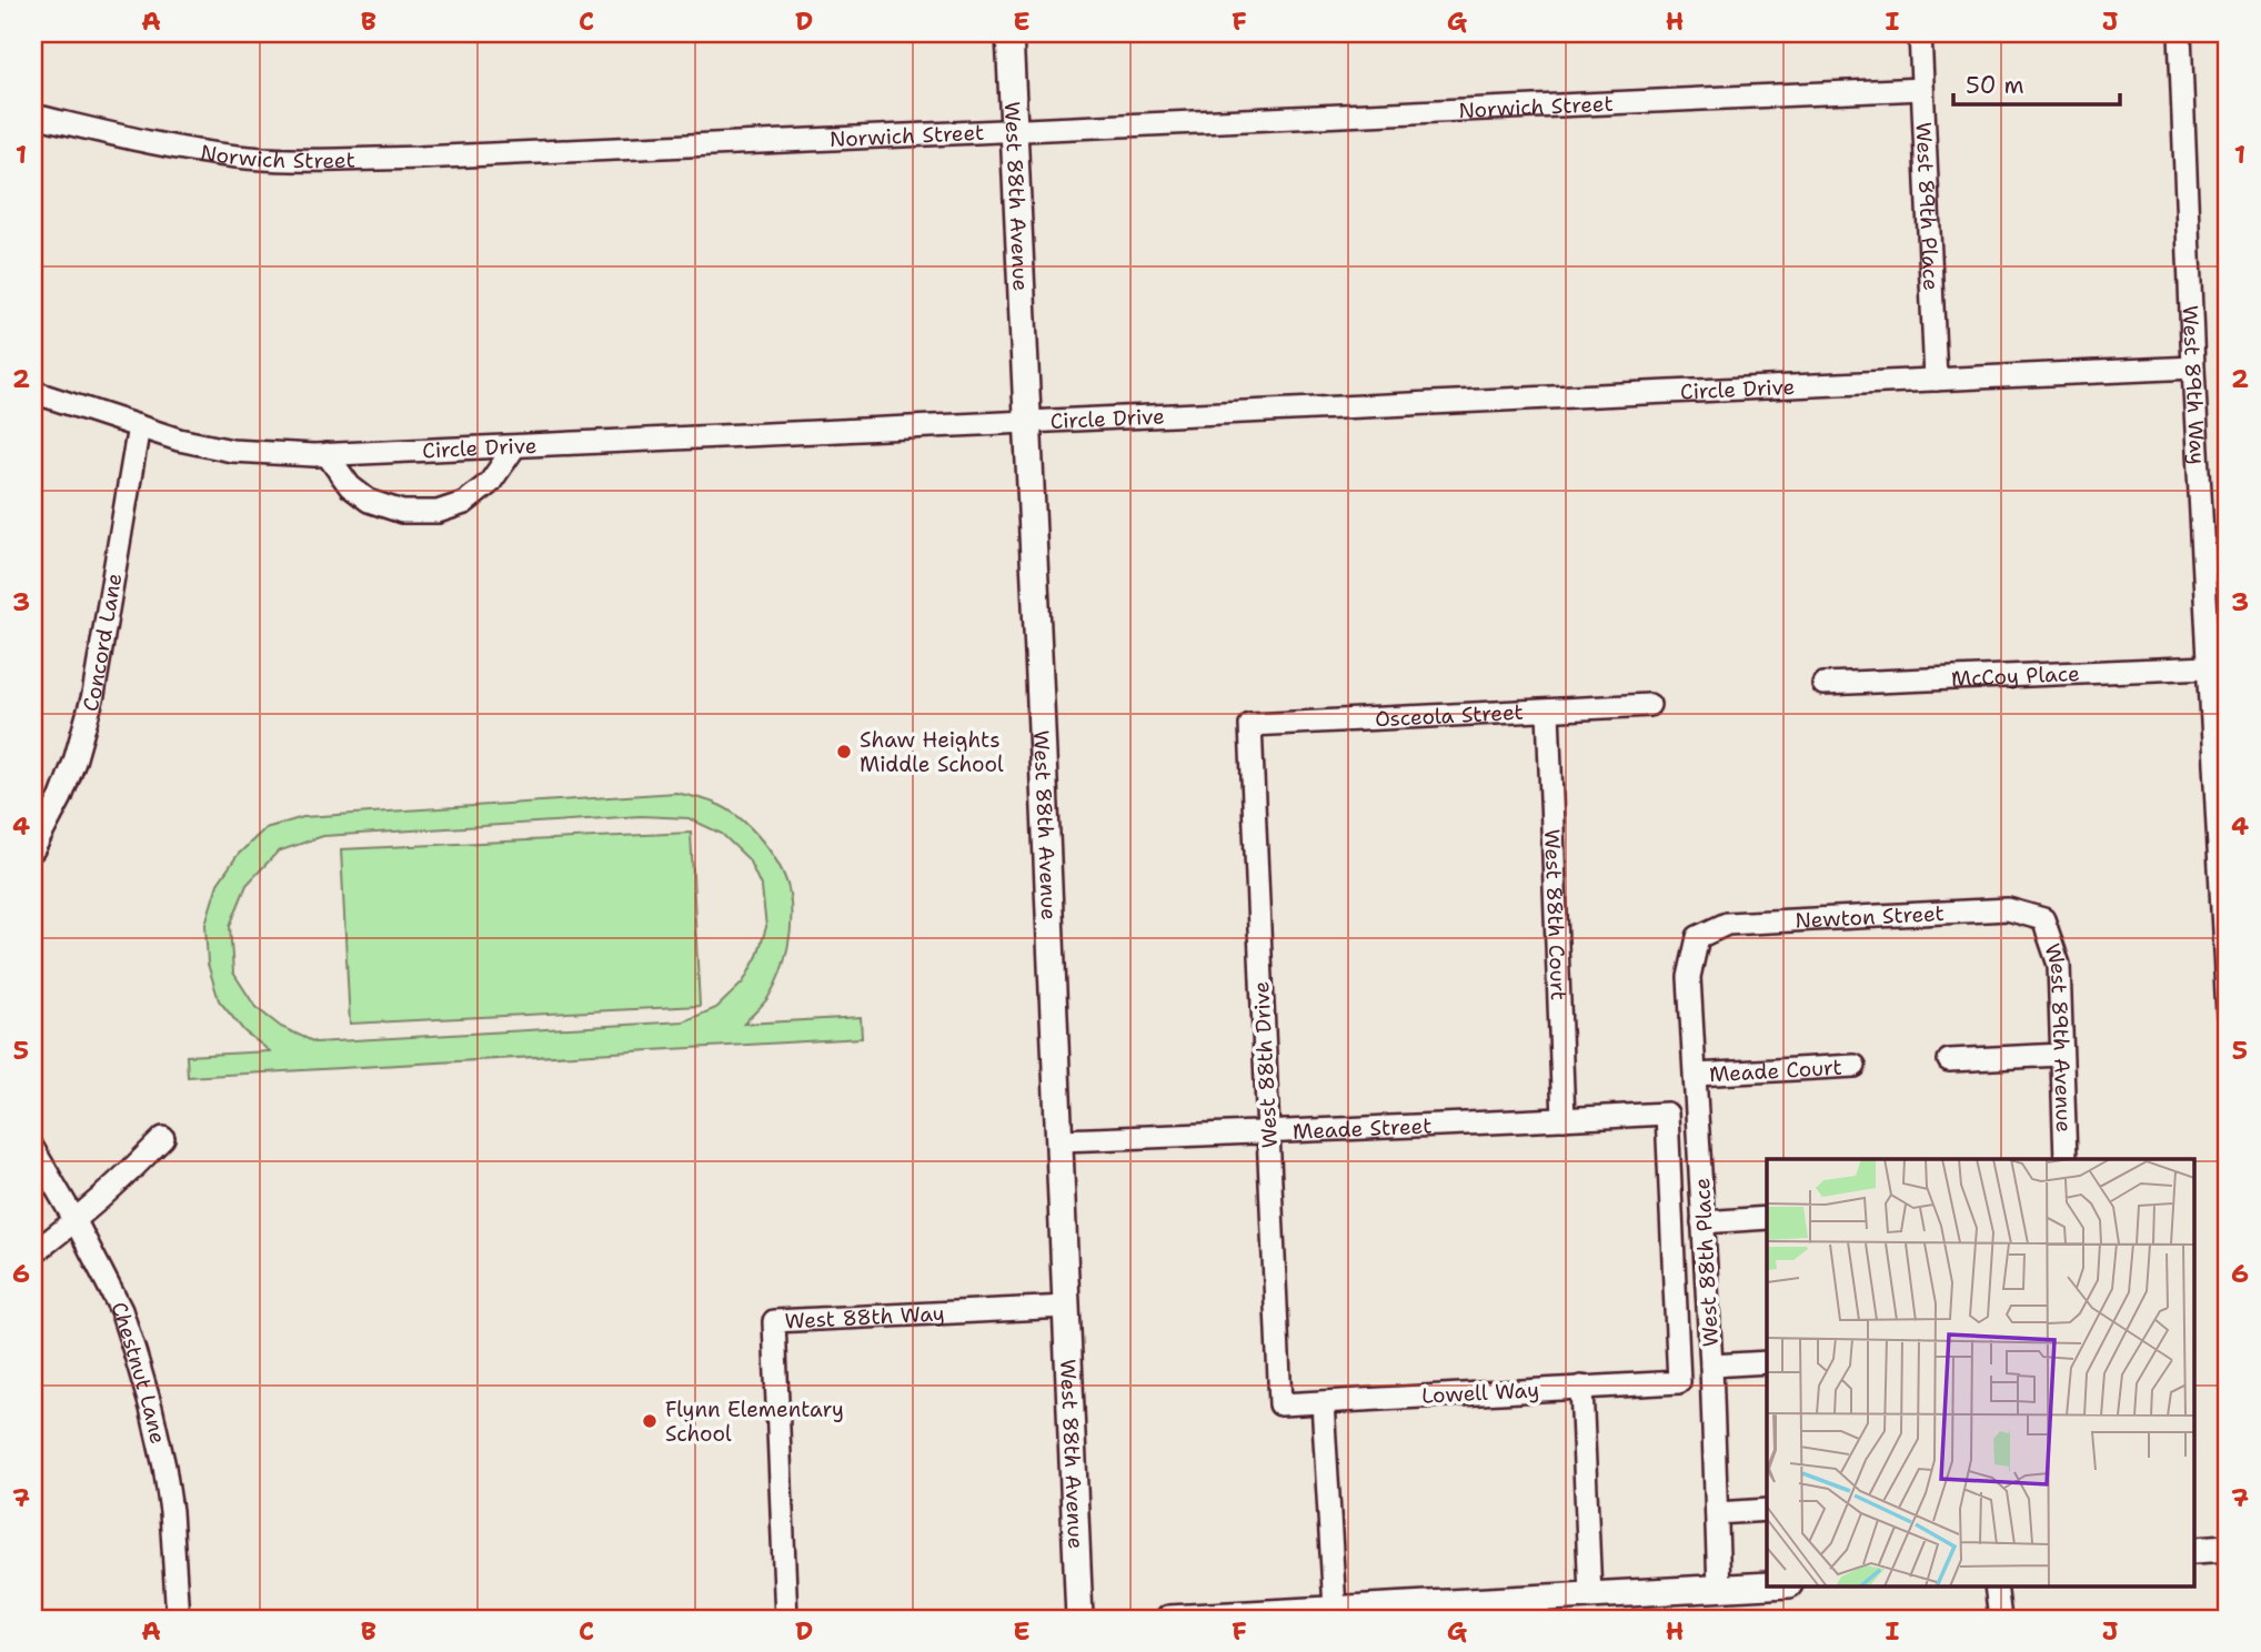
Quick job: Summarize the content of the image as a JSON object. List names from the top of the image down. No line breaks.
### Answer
{"streets":{"street":["Norwich Street","West 88th Avenue","West 89th Place","West 89th Way","Circle Drive","Concord Lane","McCoy Place","Osceola Street","West 88th Court","Newton Street","West 89th Avenue","West 88th Drive","Meade Court","Meade Street","West 88th Place","West 88th Way","Chestnut Lane","Lowell Way"]},"crossings":[["Norwich Street","West 88th Avenue"],["Norwich Street","West 89th Place"],["West 88th Avenue","Circle Drive"],["West 88th Avenue","Meade Street"],["West 88th Avenue","West 88th Way"],["West 89th Place","Circle Drive"],["West 89th Way","Circle Drive"],["West 89th Way","McCoy Place"],["Circle Drive","Concord Lane"],["Osceola Street","West 88th Court"],["Osceola Street","West 88th Drive"],["West 88th Court","Meade Street"],["Newton Street","West 89th Avenue"],["Newton Street","West 88th Place"],["West 88th Drive","Meade Street"],["West 88th Drive","Lowell Way"],["Meade Court","West 88th Place"],["Meade Street","Lowell Way"]],"places":["Shaw Heights Middle School","Flynn Elementary School"],"scale_bar":"50 m","grid":{"columns":["A","B","C","D","E","F","G","H","I","J"],"rows":["1","2","3","4","5","6","7"]}}
